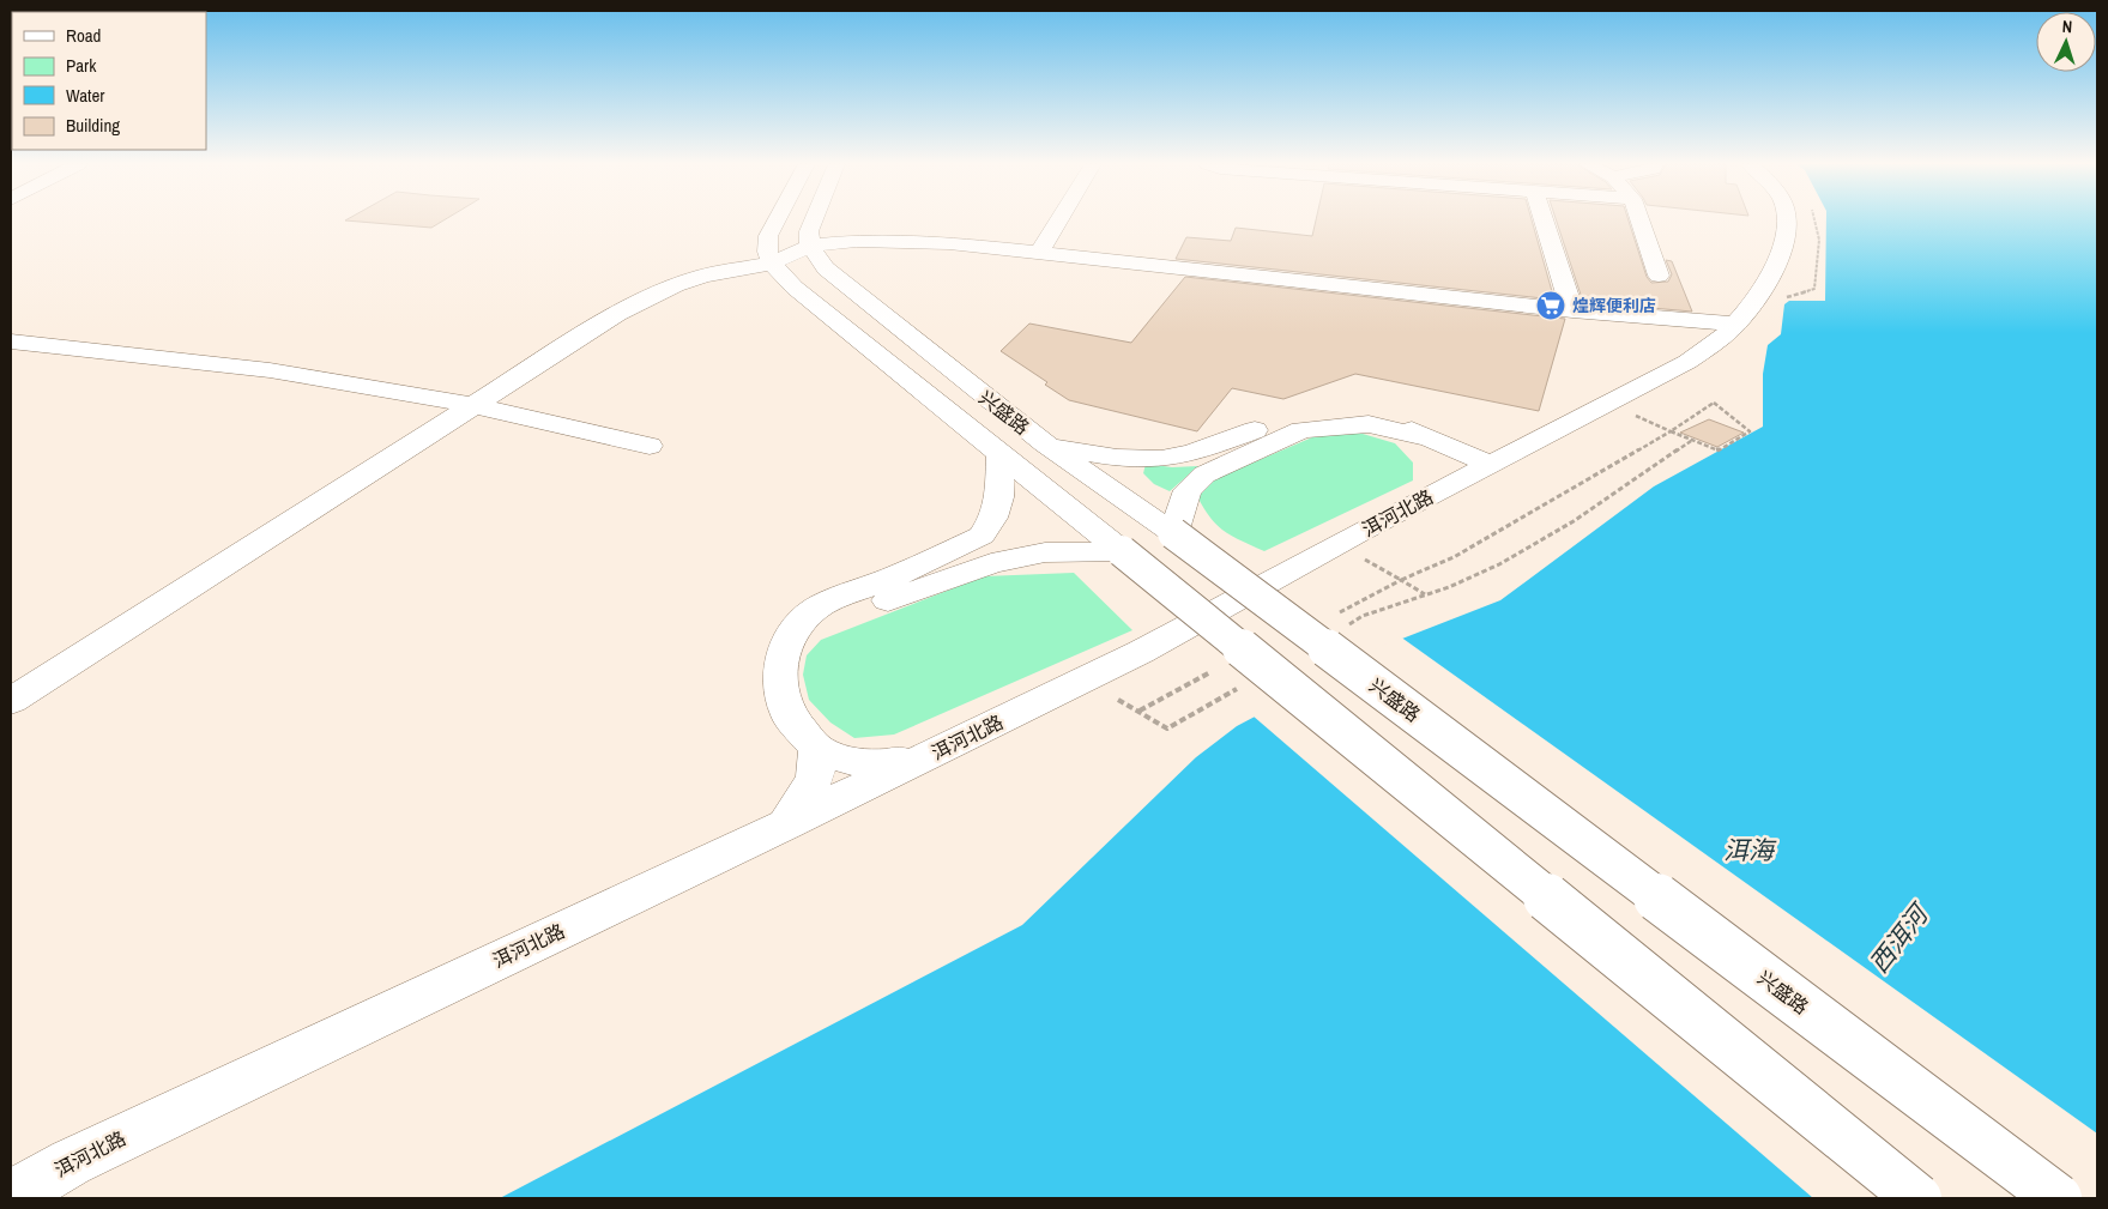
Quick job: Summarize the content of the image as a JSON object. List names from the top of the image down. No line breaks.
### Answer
{"streets":{"street":["兴盛路","洱河北路"]},"water":["洱海","西洱河"],"places":{"supermarket":["煌辉便利店"]},"legend":["Road","Park","Water","Building"],"north":"top"}
